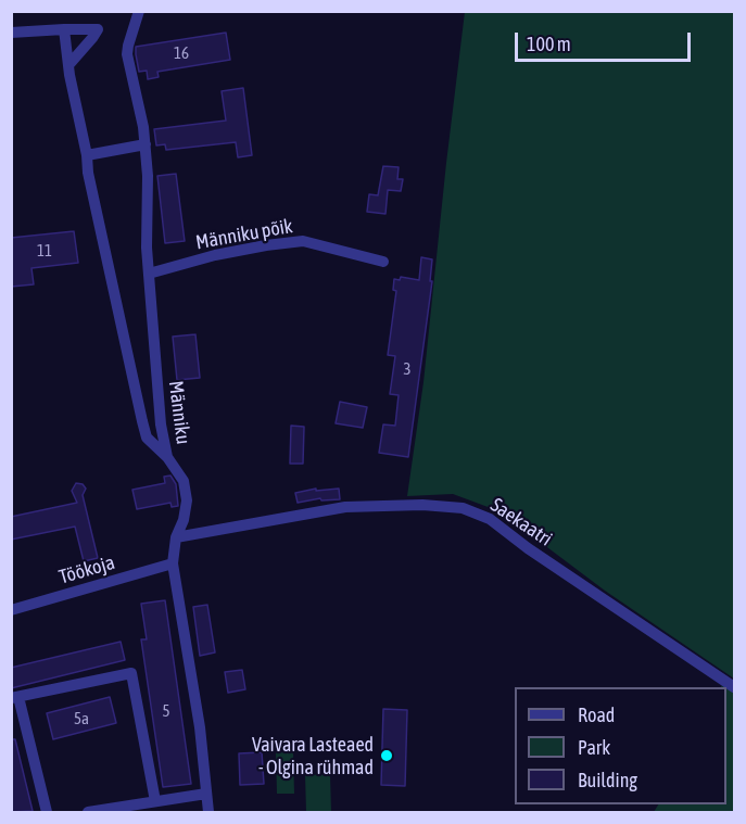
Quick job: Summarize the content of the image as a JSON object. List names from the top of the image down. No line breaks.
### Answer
{"streets":{"street":["Männiku põik","Männiku","Saekaatri","Töökoja"]},"crossings":[["Männiku põik","Männiku"],["Männiku","Saekaatri"],["Männiku","Töökoja"]],"places":["Vaivara Lasteaed - Olgina rühmad"],"house_numbers":["16","11","3","5","5a"],"legend":["Road","Park","Building"],"scale_bar":"100 m"}
